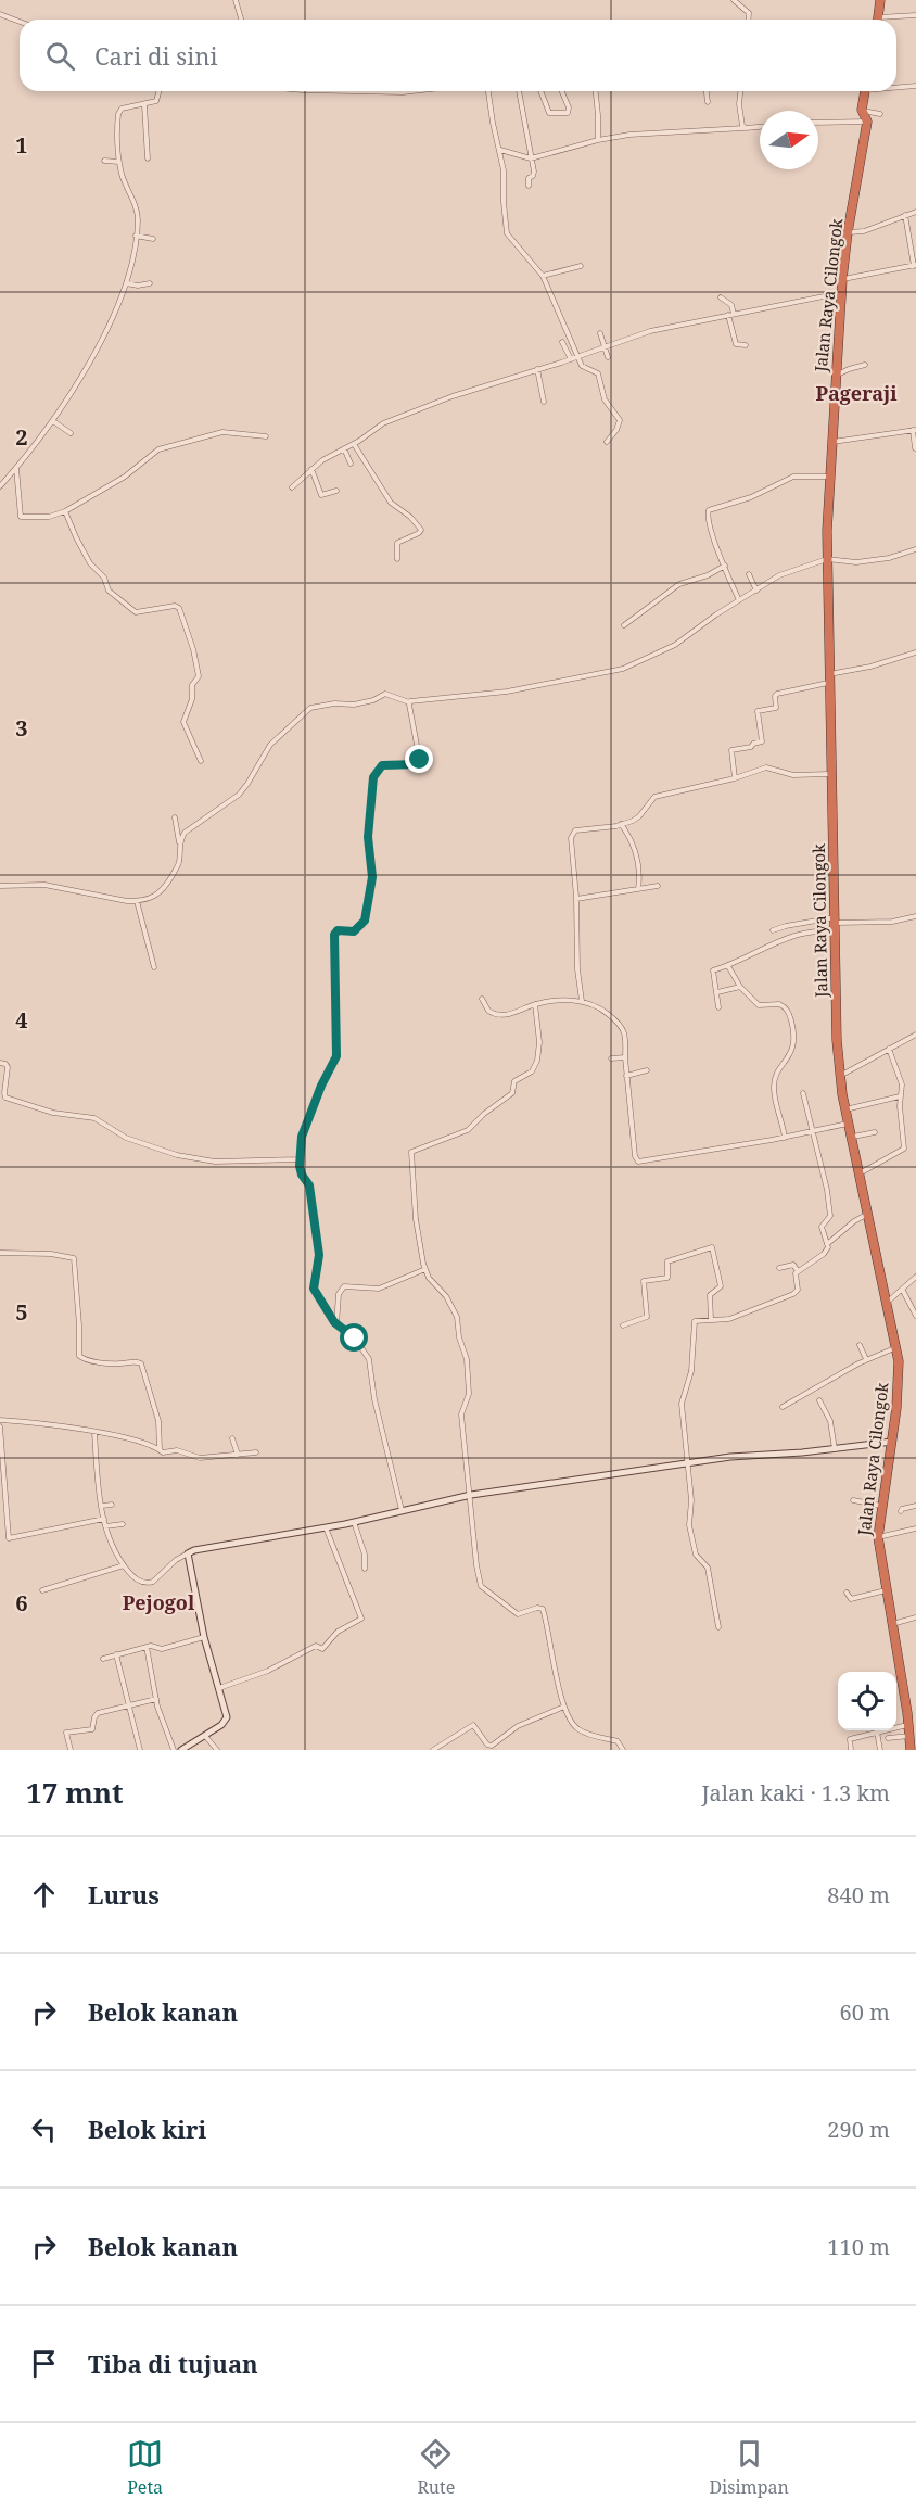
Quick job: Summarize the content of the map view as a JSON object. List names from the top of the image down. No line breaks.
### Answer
{"streets":{"highway":["Jalan Raya Cilongok"]},"districts":["Pageraji","Pejogol"],"north":"right","page":{"search":"Cari di sini","heading":["17 mnt","Jalan kaki · 1.3 km"],"list":[["Lurus","840 m"],["Belok kanan","60 m"],["Belok kiri","290 m"],["Belok kanan","110 m"],"Tiba di tujuan"],"nav":["Peta","Rute","Disimpan"]},"grid":{"rows":["1","2","3","4","5","6"]}}
